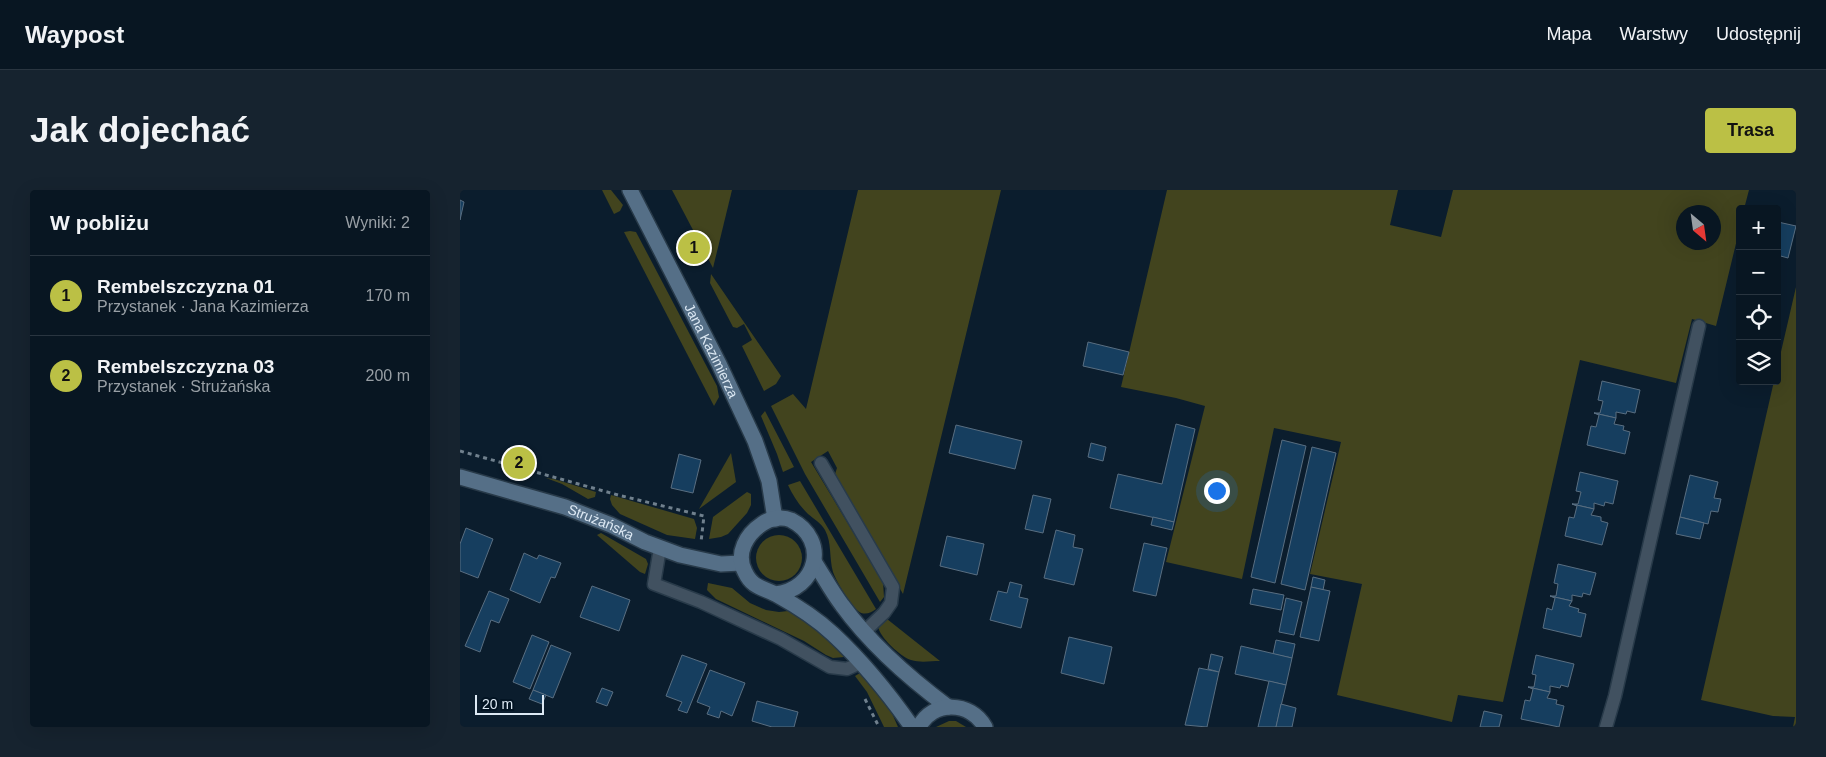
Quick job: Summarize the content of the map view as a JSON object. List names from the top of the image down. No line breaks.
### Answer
{"streets":{"main road":["Jana Kazimierza","Strużańska"]},"crossings":[["Jana Kazimierza","Strużańska"]],"scale_bar":"20 m","north":"bottom right","page":{"header":"Waypost","nav":["Mapa","Warstwy","Udostępnij"],"buttons":"Trasa","title":"Jak dojechać","heading":["W pobliżu","Wyniki: 2"],"map_buttons":["+","−"],"pins":["1","2"],"list":[{"mark":"1","name":"Rembelszczyzna 01","note":"Przystanek · Jana Kazimierza","value":"170 m"},{"mark":"2","name":"Rembelszczyzna 03","note":"Przystanek · Strużańska","value":"200 m"}],"scale":"20 m"}}
